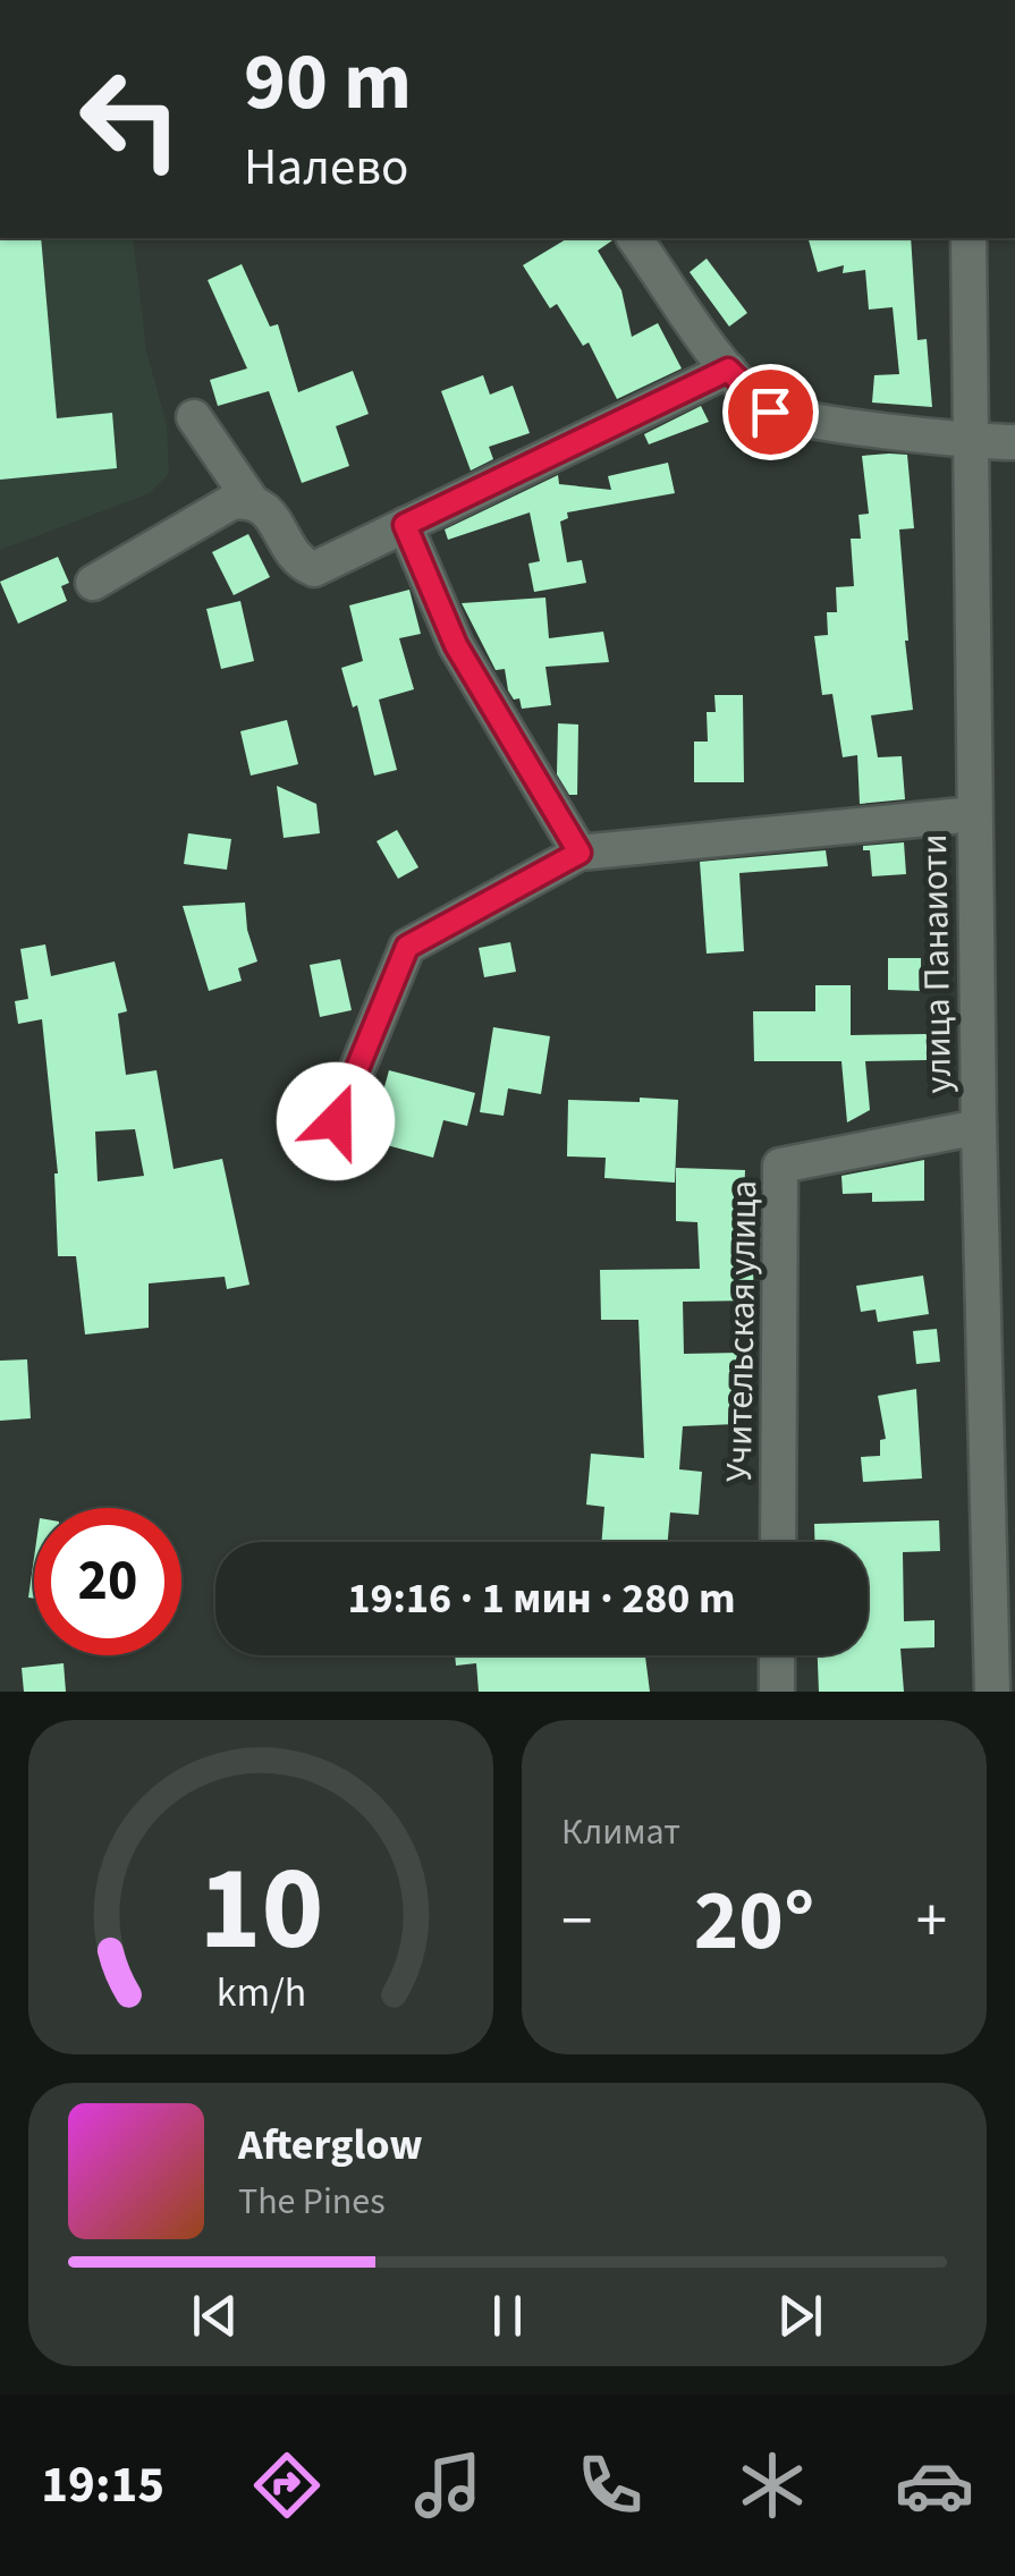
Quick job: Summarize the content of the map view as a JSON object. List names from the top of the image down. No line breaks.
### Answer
{"streets":{"street":["улица Панаиоти","Учительская улица"]},"crossings":[["улица Панаиоти","Учительская улица"]],"page":{"turn":["90 m","Налево"],"limit":"20","trip":"19:16 · 1 мин · 280 m","tile":"Климат","heat":["−","20°","+"],"song":["Afterglow","The Pines"],"tabs":"19:15","gauge":["10","km/h"]}}
